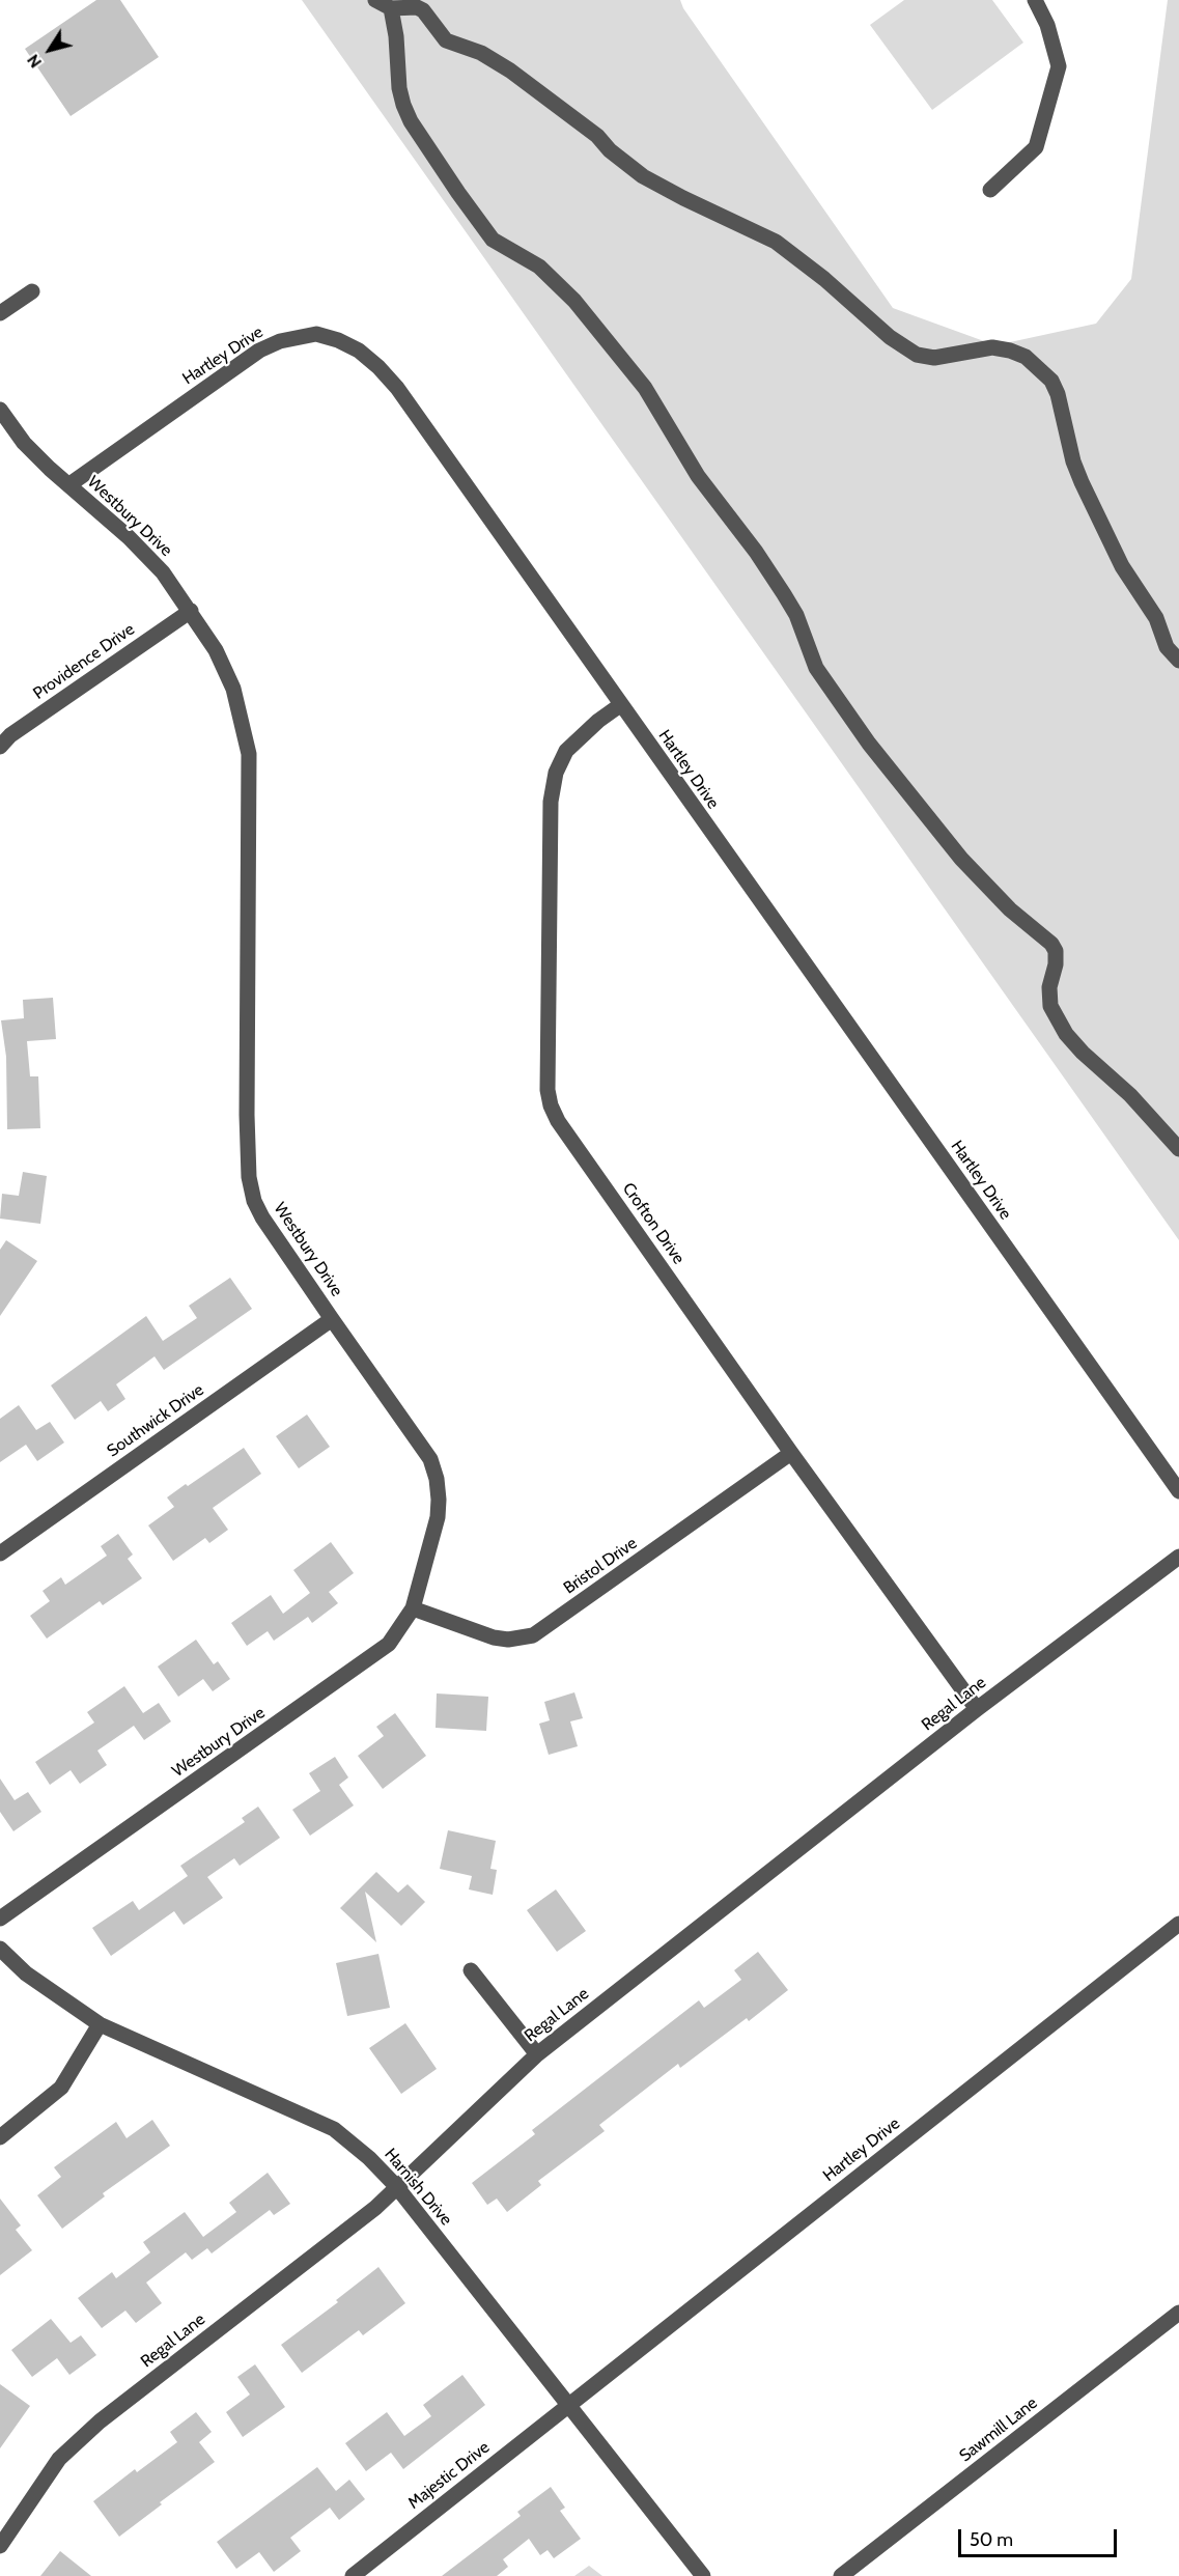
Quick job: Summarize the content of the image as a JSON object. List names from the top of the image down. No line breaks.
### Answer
{"streets":{"street":["Hartley Drive","Westbury Drive","Providence Drive","Crofton Drive","Southwick Drive","Bristol Drive","Regal Lane","Harnish Drive","Sawmill Lane","Majestic Drive"]},"crossings":[["Hartley Drive","Westbury Drive"],["Hartley Drive","Crofton Drive"],["Hartley Drive","Harnish Drive"],["Hartley Drive","Majestic Drive"],["Westbury Drive","Providence Drive"],["Westbury Drive","Southwick Drive"],["Westbury Drive","Bristol Drive"],["Crofton Drive","Bristol Drive"],["Crofton Drive","Regal Lane"],["Regal Lane","Harnish Drive"],["Harnish Drive","Majestic Drive"]],"scale_bar":"50 m","north":"bottom left"}
